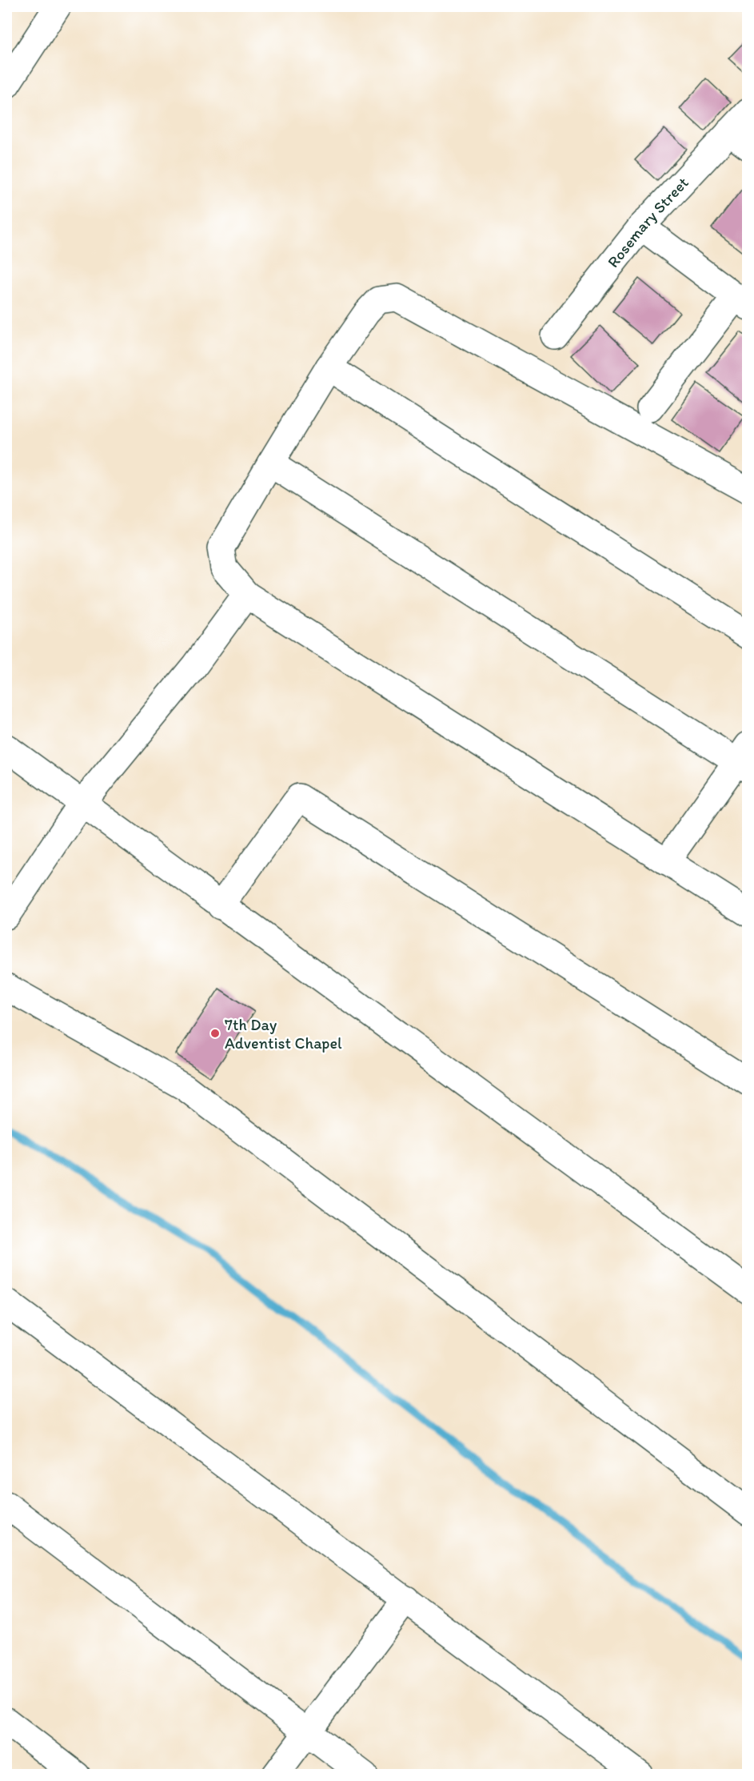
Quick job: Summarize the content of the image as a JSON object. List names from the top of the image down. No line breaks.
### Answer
{"streets":{"street":["Rosemary Street"]},"places":["7th Day Adventist Chapel"]}
